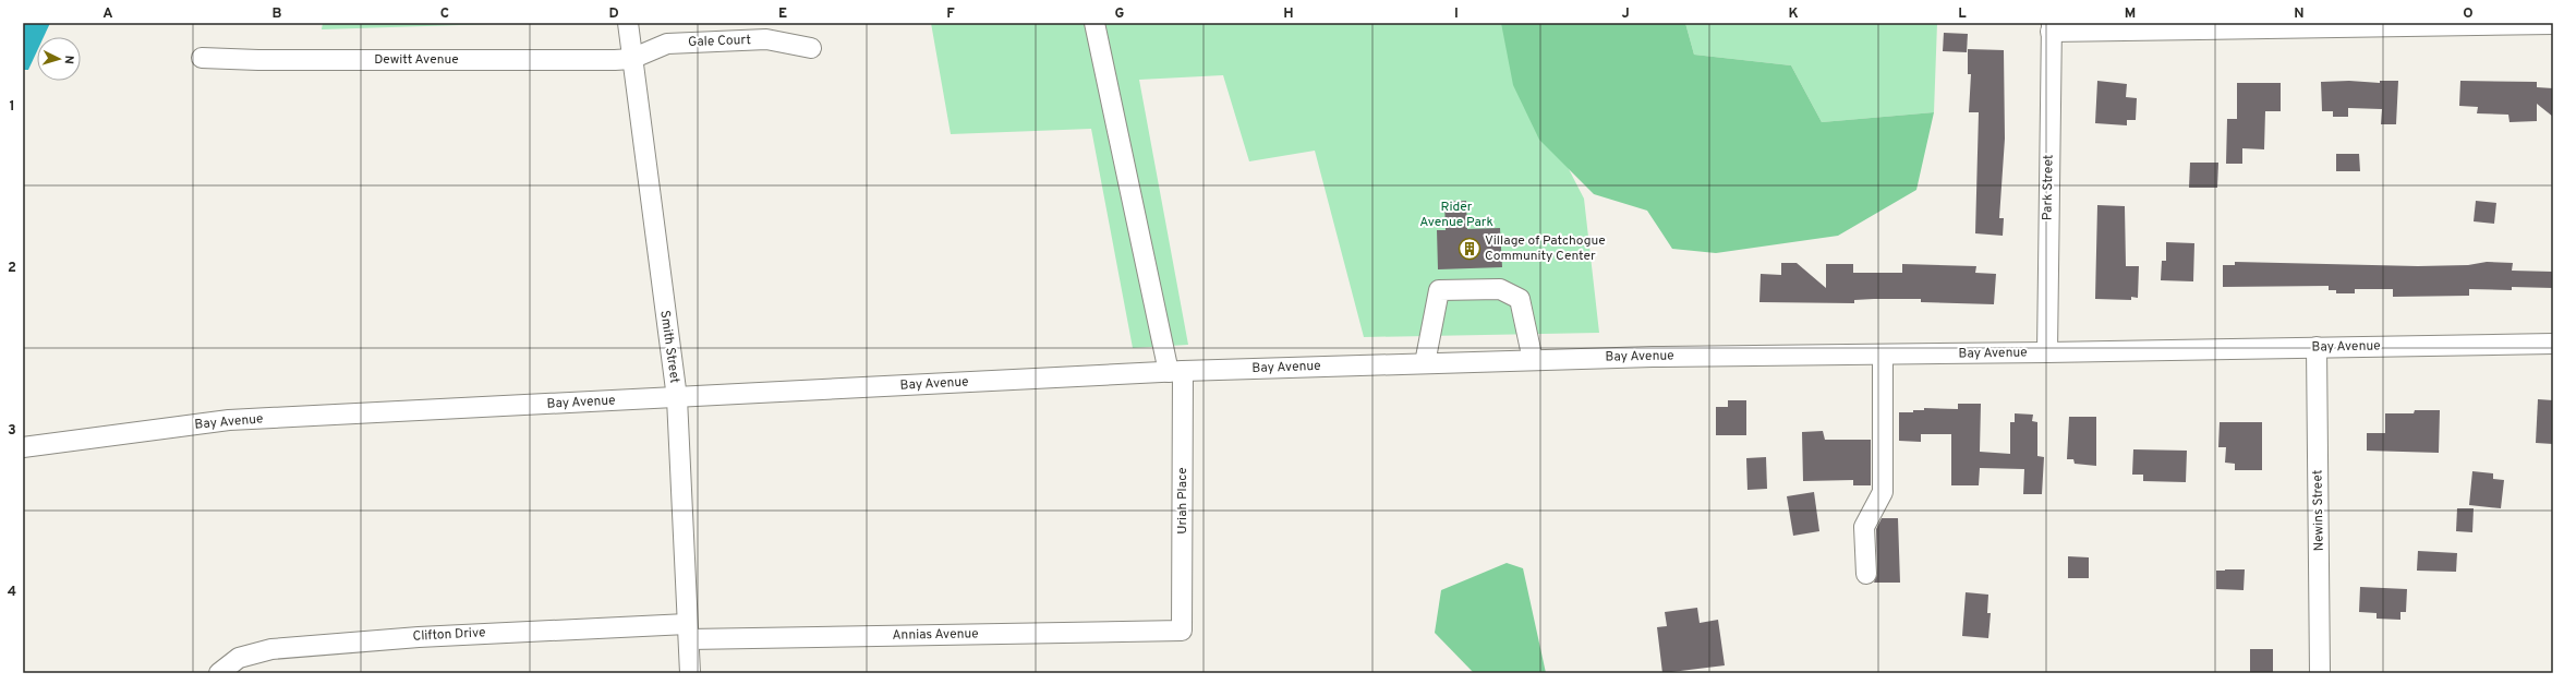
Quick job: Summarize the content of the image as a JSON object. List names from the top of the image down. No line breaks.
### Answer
{"streets":{"street":["Gale Court","Dewitt Avenue","Park Street","Smith Street","Bay Avenue","Uriah Place","Newins Street","Clifton Drive","Annias Avenue"]},"crossings":[["Gale Court","Dewitt Avenue"],["Gale Court","Smith Street"],["Dewitt Avenue","Smith Street"],["Park Street","Bay Avenue"],["Smith Street","Bay Avenue"],["Smith Street","Clifton Drive"],["Smith Street","Annias Avenue"],["Bay Avenue","Uriah Place"],["Bay Avenue","Newins Street"],["Uriah Place","Annias Avenue"],["Clifton Drive","Annias Avenue"]],"parks":["Rider Avenue Park"],"places":{"building":["Village of Patchogue Community Center"]},"north":"right","grid":{"columns":["A","B","C","D","E","F","G","H","I","J","K","L","M","N","O"],"rows":["1","2","3","4"]}}
